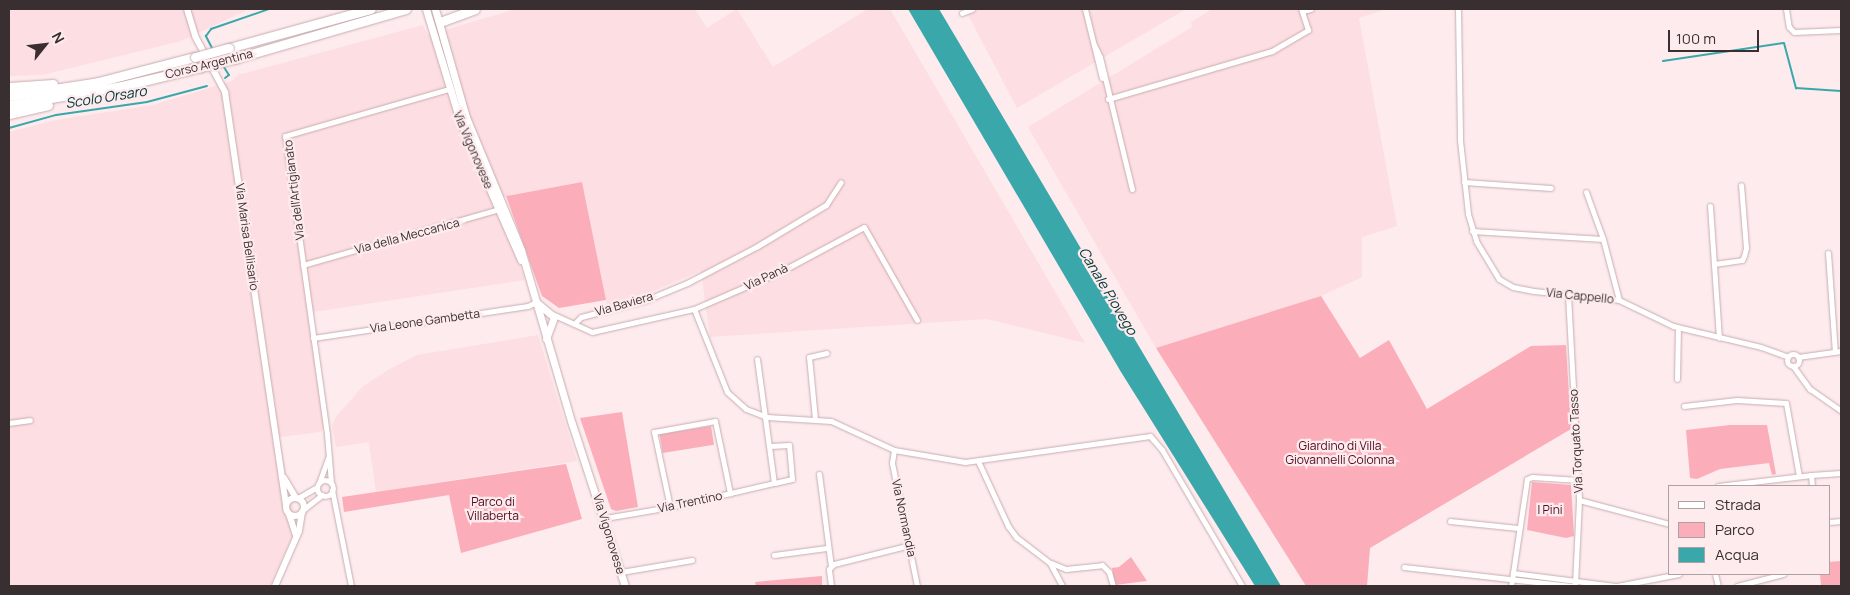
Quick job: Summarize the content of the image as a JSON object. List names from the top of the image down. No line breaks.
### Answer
{"streets":{"highway":["Corso Argentina"],"main road":["Via Vigonovese"],"street":["Via dell'Artigianato","Via della Meccanica","Via Marisa Bellisario","Via Panà","Via Cappello","Via Baviera","Via Leone Gambetta","Via Torquato Tasso","Via Trentino","Via Normandia"]},"crossings":[["Via Vigonovese","Via dell'Artigianato"],["Via Vigonovese","Via della Meccanica"],["Via Vigonovese","Via Leone Gambetta"],["Via Vigonovese","Via Trentino"],["Via dell'Artigianato","Via della Meccanica"],["Via dell'Artigianato","Via Leone Gambetta"],["Via Cappello","Via Torquato Tasso"]],"water":["Scolo Orsaro","Canale Piovego"],"parks":["Giardino di Villa Giovannelli Colonna","Parco di Villaberta","I Pini"],"legend":["Strada","Parco","Acqua"],"scale_bar":"100 m","north":"top right"}
